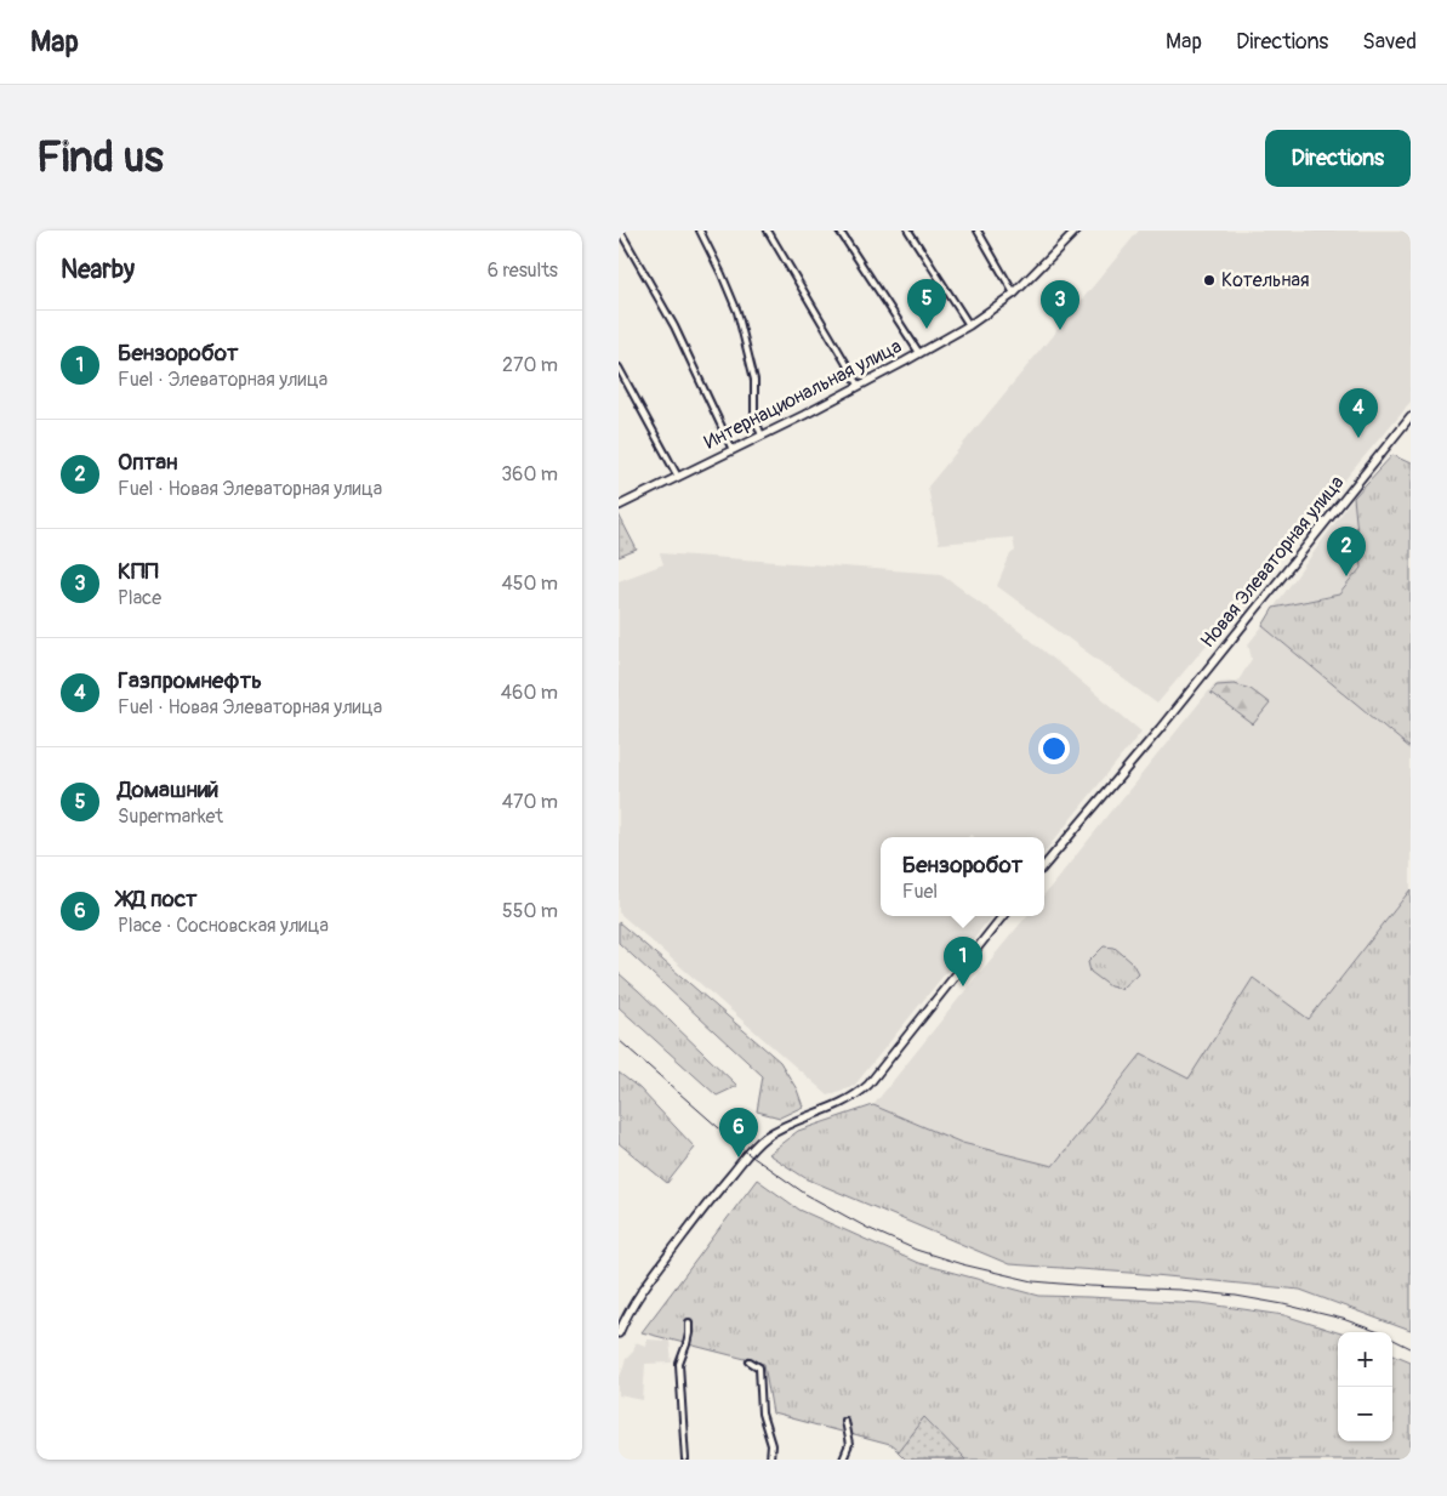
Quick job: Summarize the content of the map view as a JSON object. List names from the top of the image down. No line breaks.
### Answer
{"streets":{"main road":["Интернациональная улица","Новая Элеваторная улица"]},"places":["Котельная"],"page":{"header":"Map","nav":["Map","Directions","Saved"],"buttons":"Directions","title":"Find us","heading":["Nearby","6 results"],"pins":["5","3","4","2","1","6"],"list":[{"mark":"1","name":"Бензоробот","note":"Fuel · Элеваторная улица","value":"270 m"},{"mark":"2","name":"Оптан","note":"Fuel · Новая Элеваторная улица","value":"360 m"},{"mark":"3","name":"КПП","note":"Place","value":"450 m"},{"mark":"4","name":"Газпромнефть","note":"Fuel · Новая Элеваторная улица","value":"460 m"},{"mark":"5","name":"Домашний","note":"Supermarket","value":"470 m"},{"mark":"6","name":"ЖД пост","note":"Place · Сосновская улица","value":"550 m"}],"popup":["Бензоробот","Fuel"],"map_buttons":["+","−"]}}
